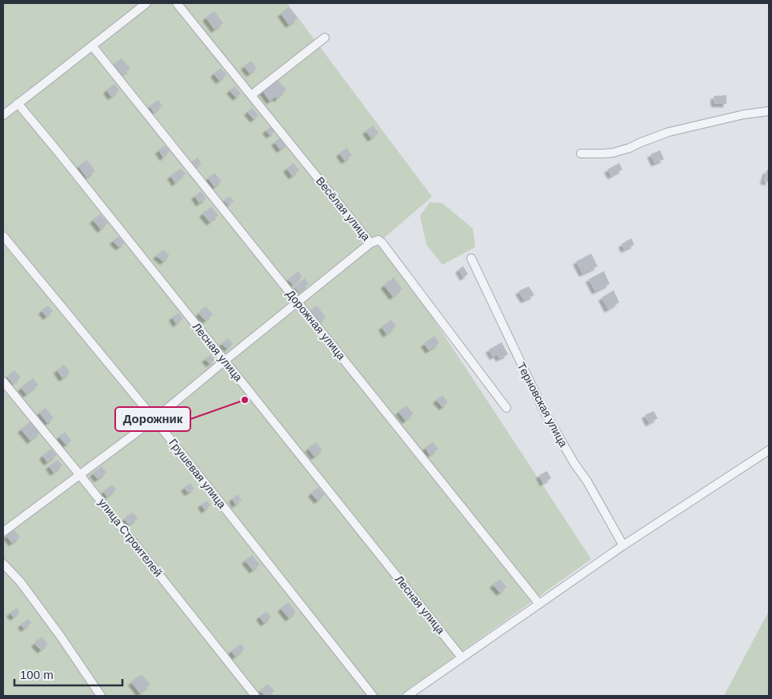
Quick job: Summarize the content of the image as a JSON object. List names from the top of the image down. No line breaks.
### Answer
{"streets":{"street":["Весёлая улица","Дорожная улица","Лесная улица","Терновская улица","Грушевая улица","улица Строителей"]},"places":["Дорожник"],"scale_bar":"100 m"}
